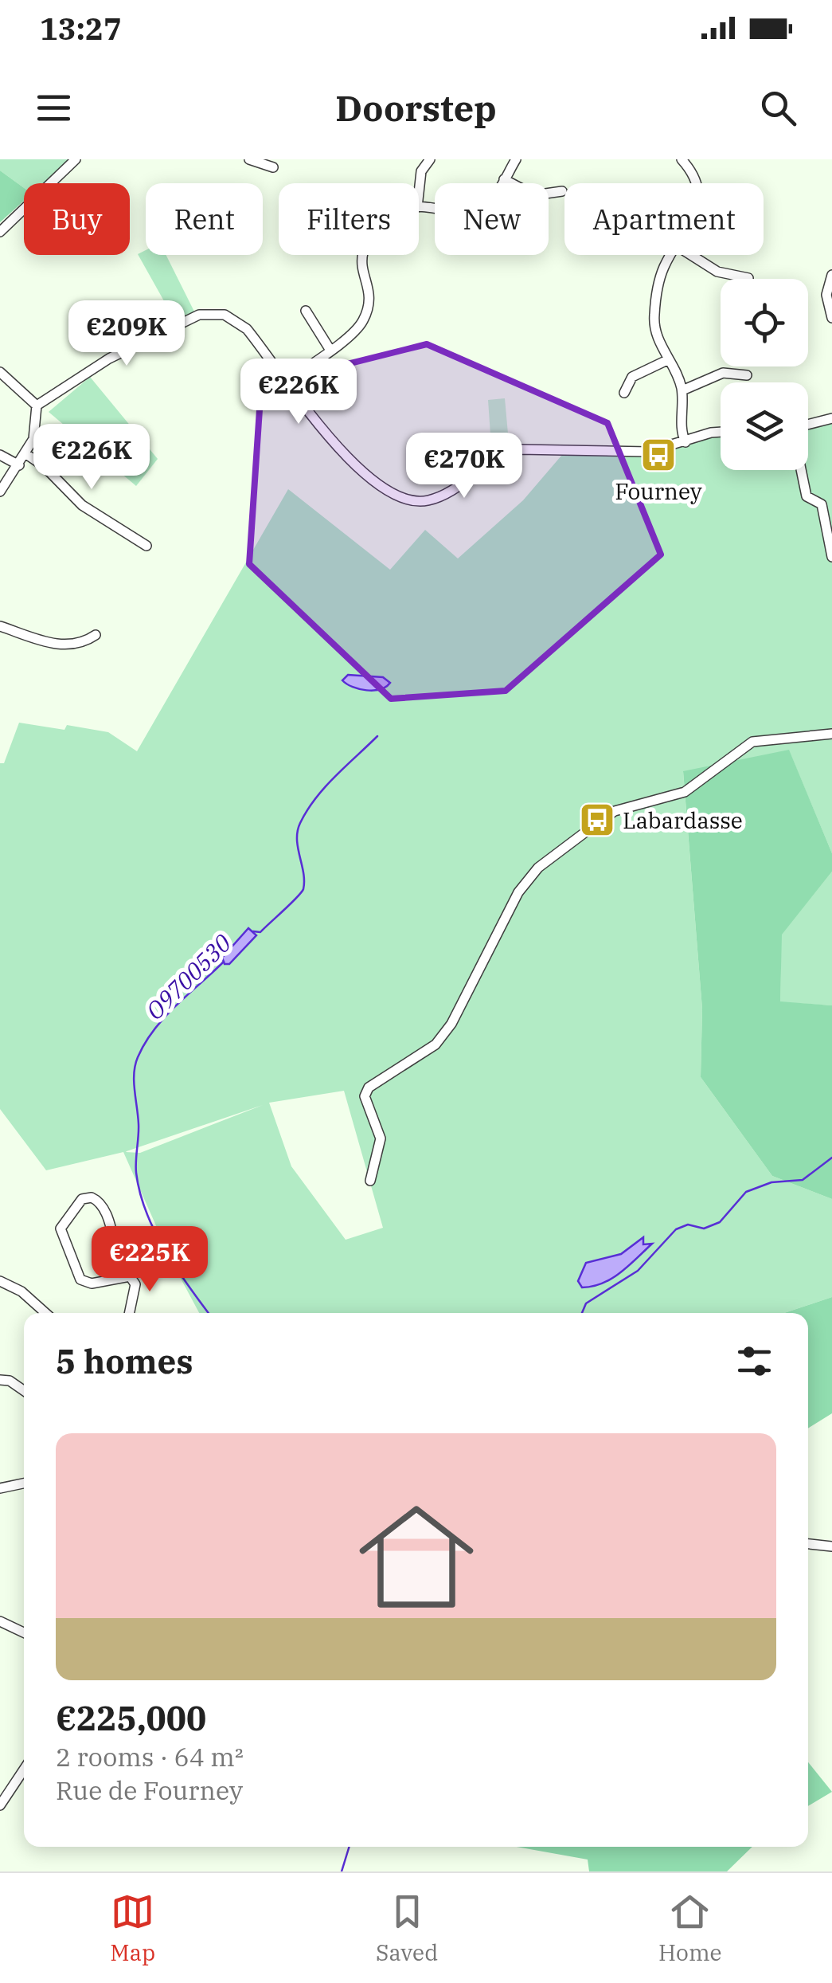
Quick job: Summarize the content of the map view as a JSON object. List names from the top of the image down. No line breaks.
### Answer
{"water":["O9700530"],"places":{"bus stop":["Fourney","Labardasse"]},"page":{"status":"13:27","header":"Doorstep","chip":["Buy","Rent","Filters","New","Apartment"],"price":["€209K","€226K","€226K","€270K","€225K"],"heading":"5 homes","list":[{"name":"€225,000","note":"2 rooms · 64 m² · Rue de Fourney"}],"tabs":["Map","Saved","Home"]}}
